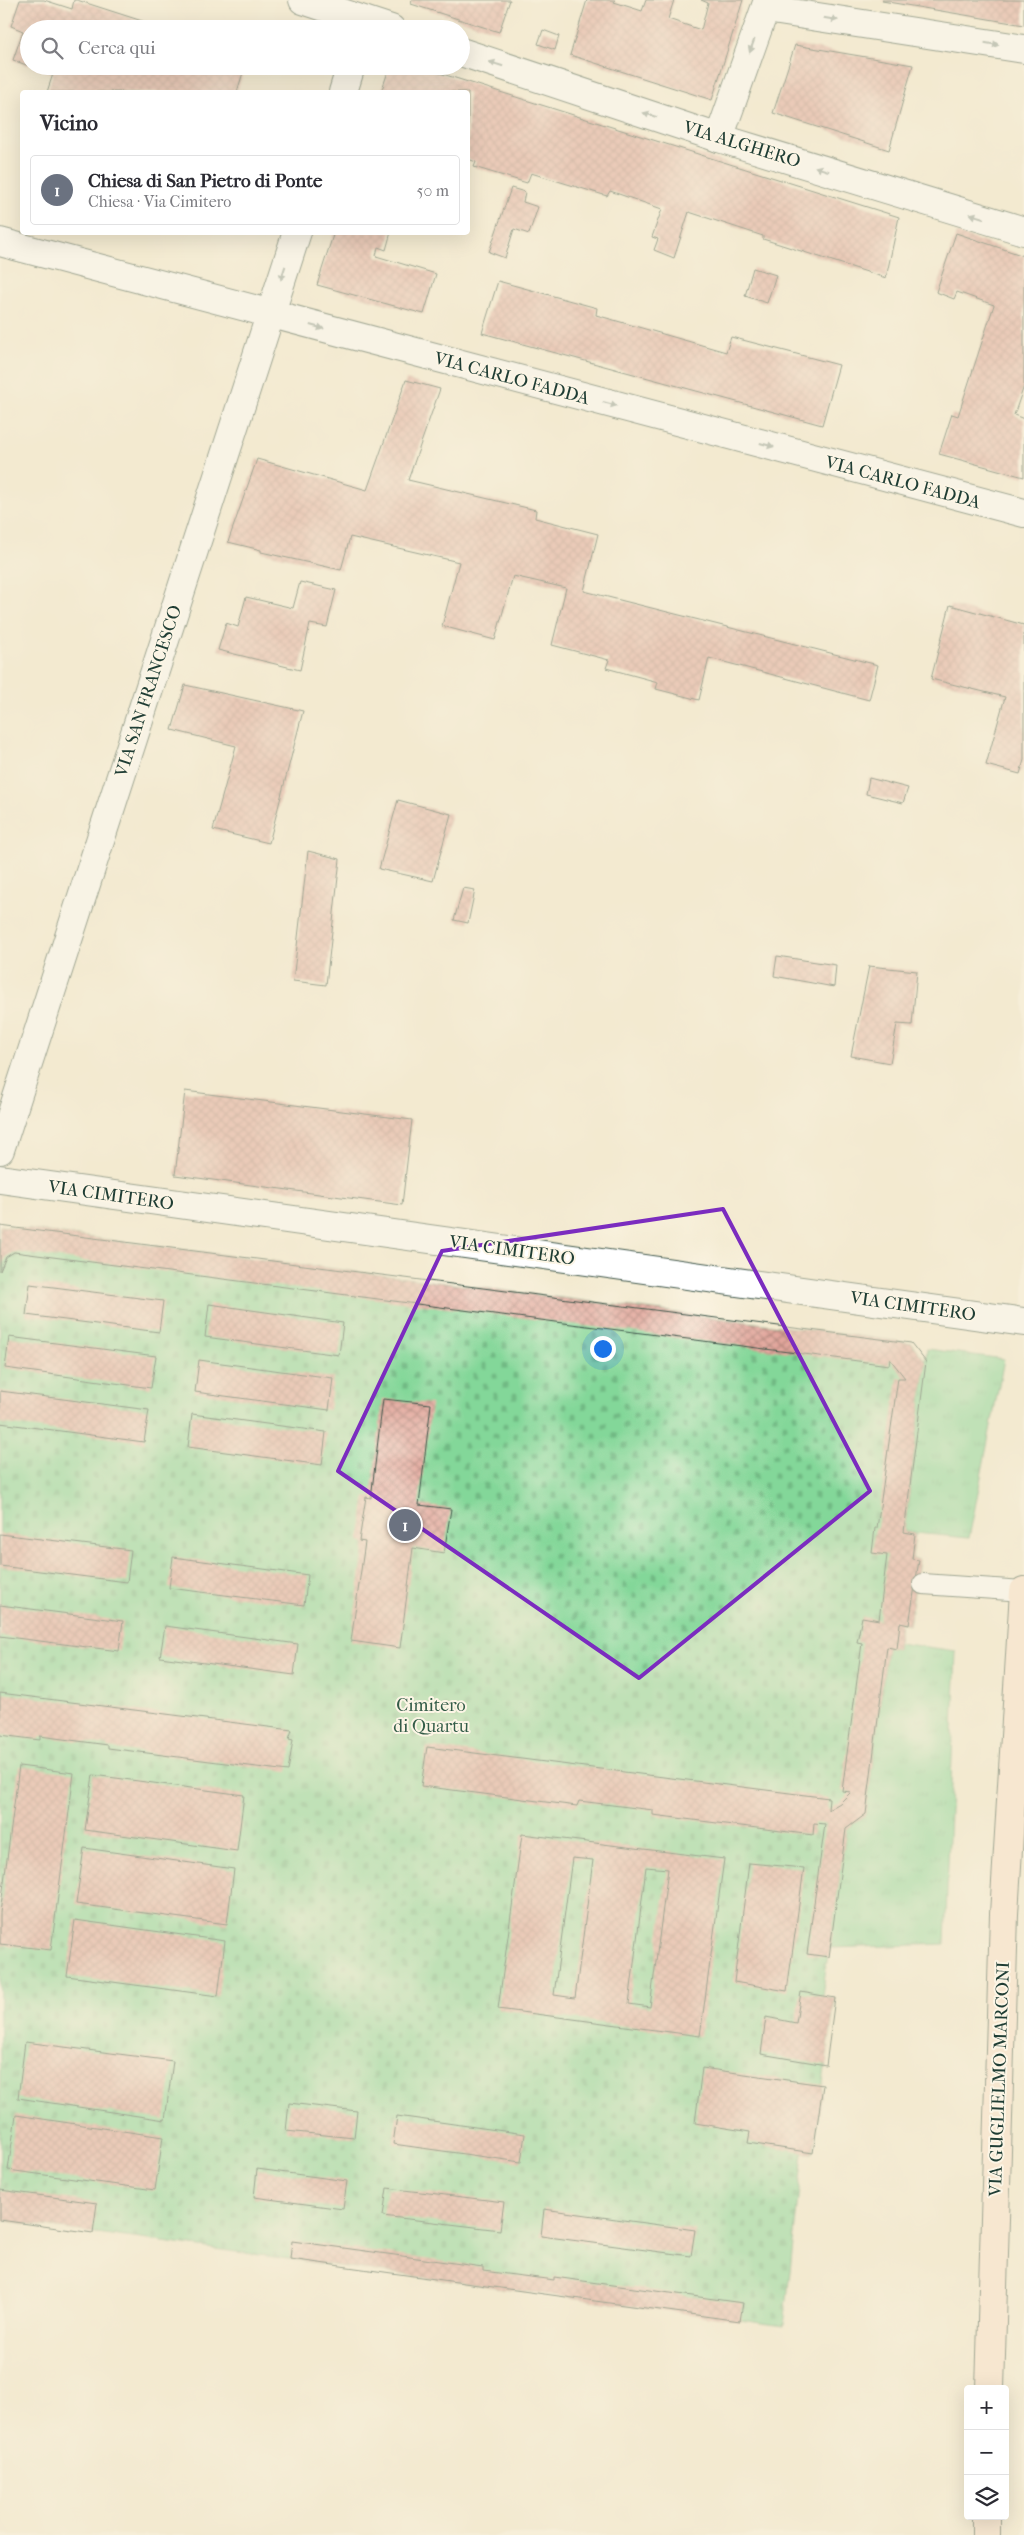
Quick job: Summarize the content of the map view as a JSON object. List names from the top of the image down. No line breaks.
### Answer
{"streets":{"main road":["VIA GUGLIELMO MARCONI"],"street":["VIA ALGHERO","VIA CARLO FADDA","VIA SAN FRANCESCO","VIA CIMITERO"]},"crossings":[["VIA CARLO FADDA","VIA SAN FRANCESCO"]],"one_way":["VIA CARLO FADDA"],"parks":["Cimitero di Quartu"],"page":{"search":"Cerca qui","heading":"Vicino","list":[{"mark":"1","name":"Chiesa di San Pietro di Ponte","note":"Chiesa · Via Cimitero","value":"50 m"}],"pins":"1","map_buttons":["+","−"]}}
